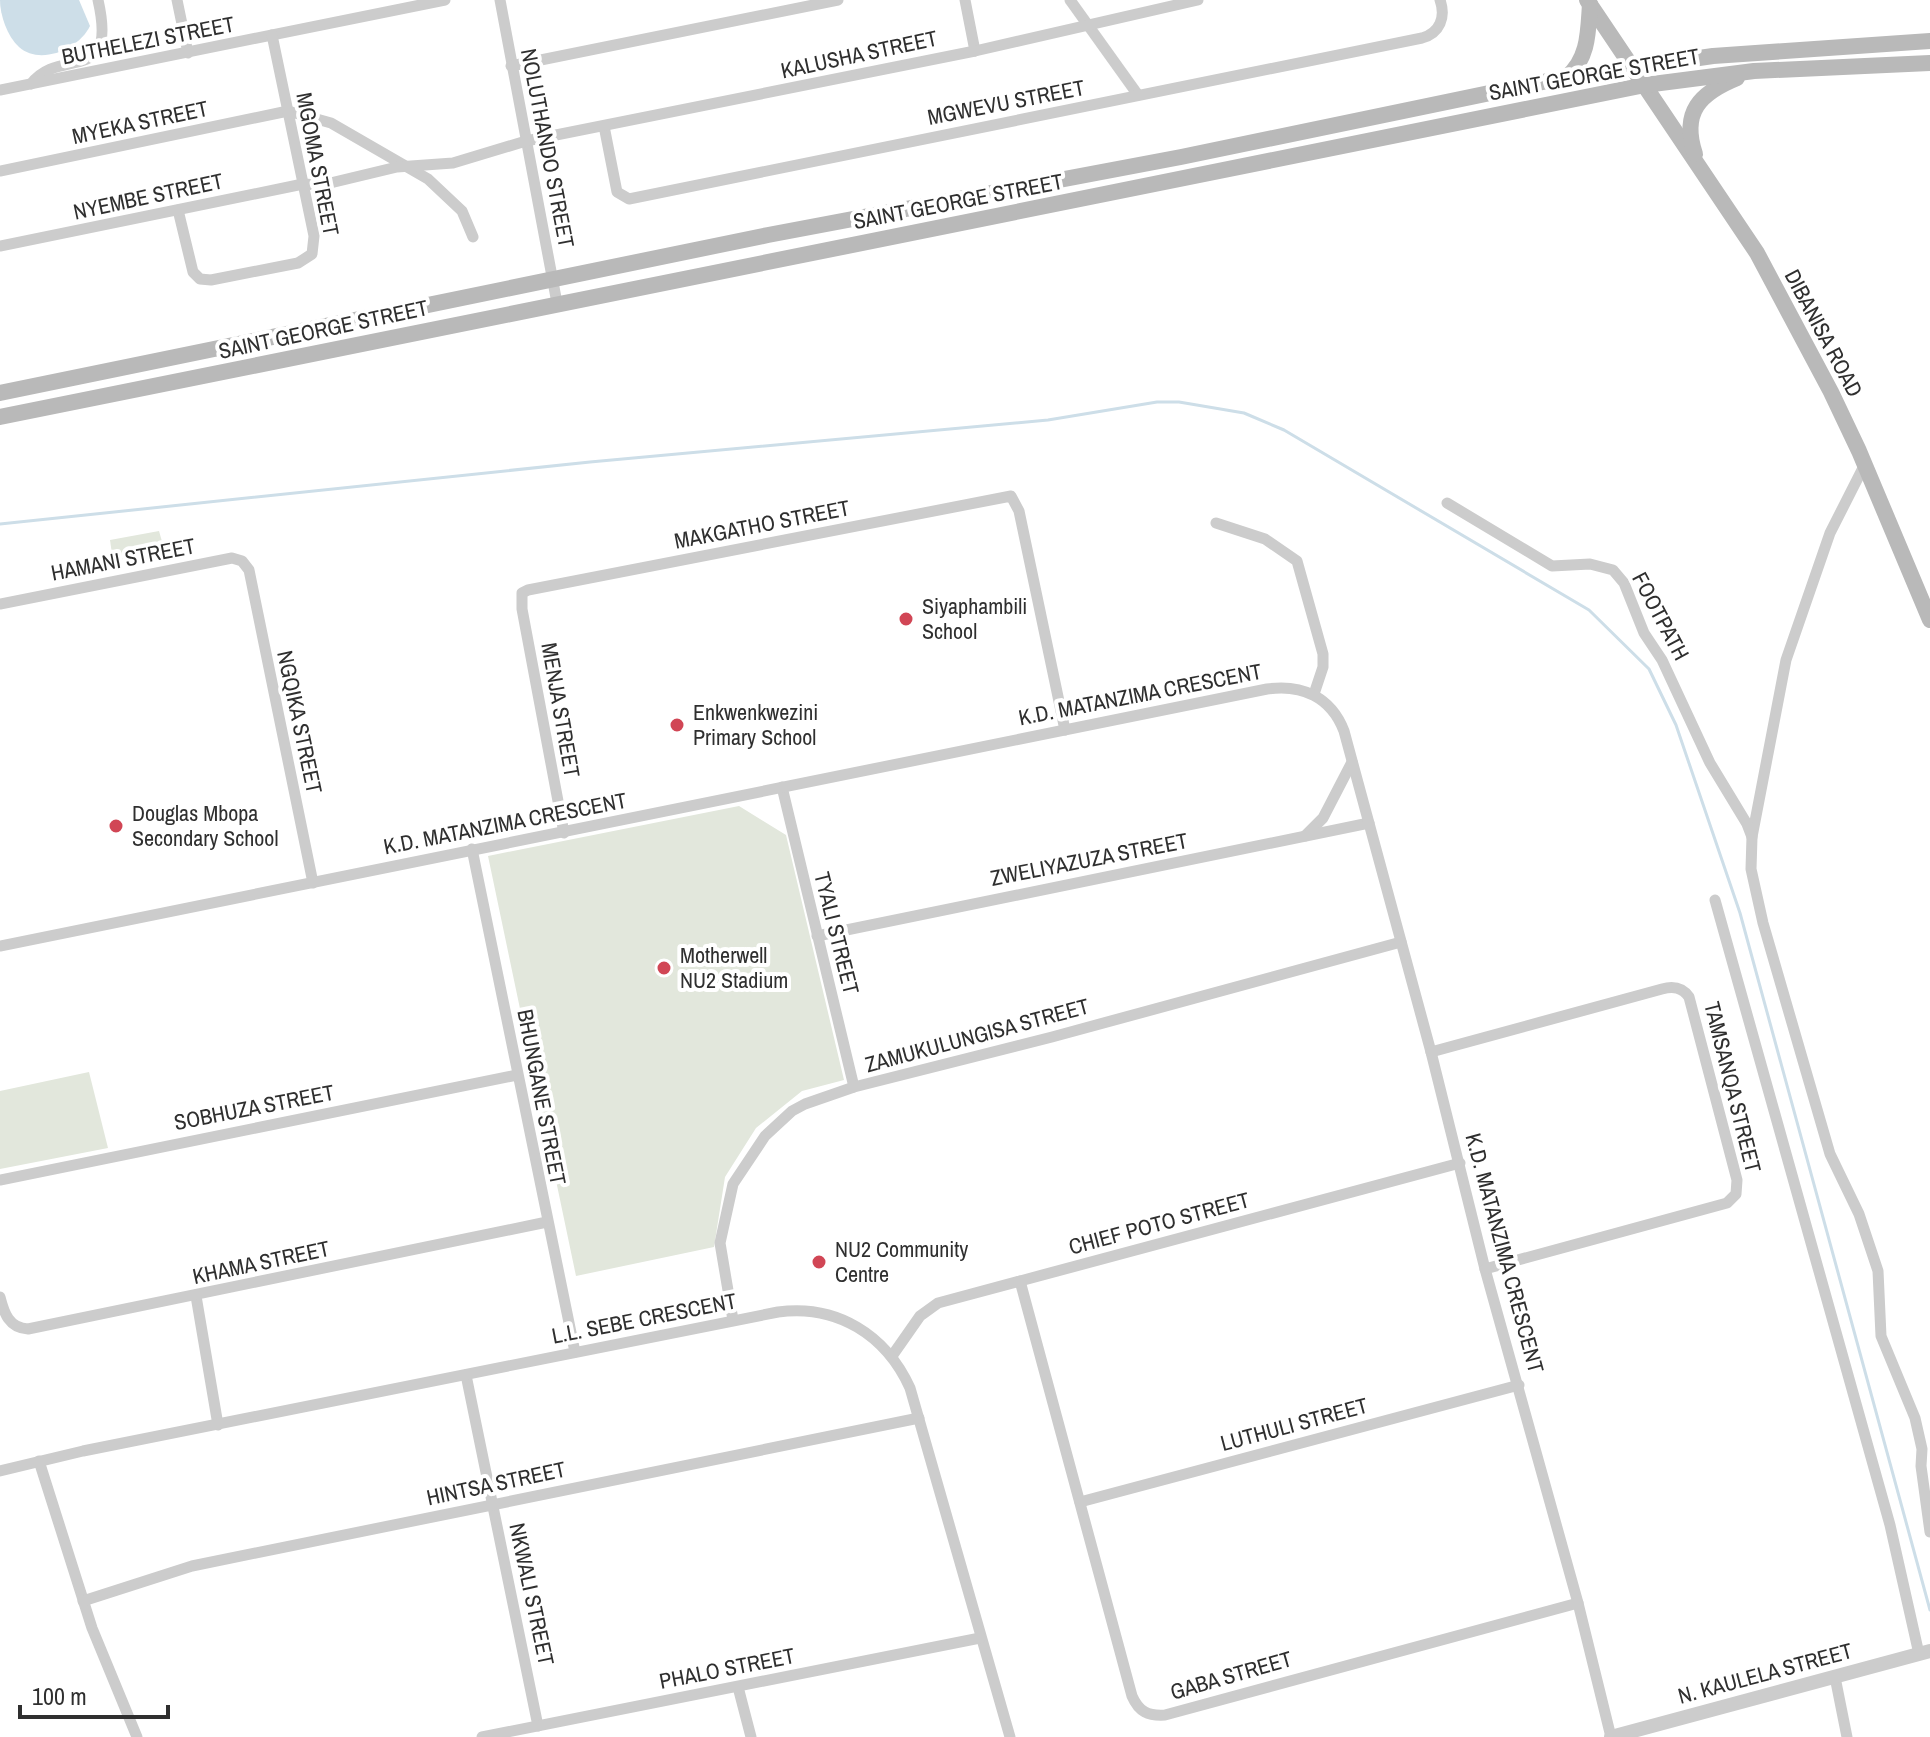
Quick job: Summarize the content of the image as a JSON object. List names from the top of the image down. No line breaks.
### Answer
{"streets":{"main road":["SAINT GEORGE STREET","DIBANISA ROAD"],"street":["BUTHELEZI STREET","KALUSHA STREET","MGWEVU STREET","MYEKA STREET","NOLUTHANDO STREET","MGOMA STREET","NYEMBE STREET","MAKGATHO STREET","HAMANI STREET","FOOTPATH","K.D. MATANZIMA CRESCENT","MENJA STREET","NGQIKA STREET","ZWELIYAZUZA STREET","TYALI STREET","ZAMUKULUNGISA STREET","TAMSANQA STREET","BHUNGANE STREET","SOBHUZA STREET","CHIEF POTO STREET","KHAMA STREET","L.L. SEBE CRESCENT","LUTHULI STREET","HINTSA STREET","NKWALI STREET","PHALO STREET","N. KAULELA STREET","GABA STREET"]},"crossings":[["BUTHELEZI STREET","MGOMA STREET"],["KALUSHA STREET","MGWEVU STREET"],["KALUSHA STREET","NOLUTHANDO STREET"],["KALUSHA STREET","NYEMBE STREET"],["SAINT GEORGE STREET","NOLUTHANDO STREET"],["SAINT GEORGE STREET","DIBANISA ROAD"],["MYEKA STREET","MGOMA STREET"],["MGOMA STREET","NYEMBE STREET"],["MAKGATHO STREET","K.D. MATANZIMA CRESCENT"],["MAKGATHO STREET","MENJA STREET"],["HAMANI STREET","NGQIKA STREET"],["K.D. MATANZIMA CRESCENT","MENJA STREET"],["K.D. MATANZIMA CRESCENT","NGQIKA STREET"],["K.D. MATANZIMA CRESCENT","ZWELIYAZUZA STREET"],["K.D. MATANZIMA CRESCENT","TYALI STREET"],["K.D. MATANZIMA CRESCENT","ZAMUKULUNGISA STREET"],["K.D. MATANZIMA CRESCENT","TAMSANQA STREET"],["K.D. MATANZIMA CRESCENT","BHUNGANE STREET"],["K.D. MATANZIMA CRESCENT","CHIEF POTO STREET"],["K.D. MATANZIMA CRESCENT","LUTHULI STREET"],["K.D. MATANZIMA CRESCENT","N. KAULELA STREET"],["K.D. MATANZIMA CRESCENT","GABA STREET"],["ZWELIYAZUZA STREET","TYALI STREET"],["TYALI STREET","ZAMUKULUNGISA STREET"],["ZAMUKULUNGISA STREET","L.L. SEBE CRESCENT"],["BHUNGANE STREET","SOBHUZA STREET"],["BHUNGANE STREET","KHAMA STREET"],["BHUNGANE STREET","L.L. SEBE CRESCENT"],["CHIEF POTO STREET","L.L. SEBE CRESCENT"],["CHIEF POTO STREET","GABA STREET"],["L.L. SEBE CRESCENT","HINTSA STREET"],["L.L. SEBE CRESCENT","NKWALI STREET"],["L.L. SEBE CRESCENT","PHALO STREET"],["LUTHULI STREET","GABA STREET"],["HINTSA STREET","NKWALI STREET"],["NKWALI STREET","PHALO STREET"]],"places":["Siyaphambili School","Enkwenkwezini Primary School","Douglas Mbopa Secondary School","Motherwell NU2 Stadium","NU2 Community Centre"],"scale_bar":"100 m"}
